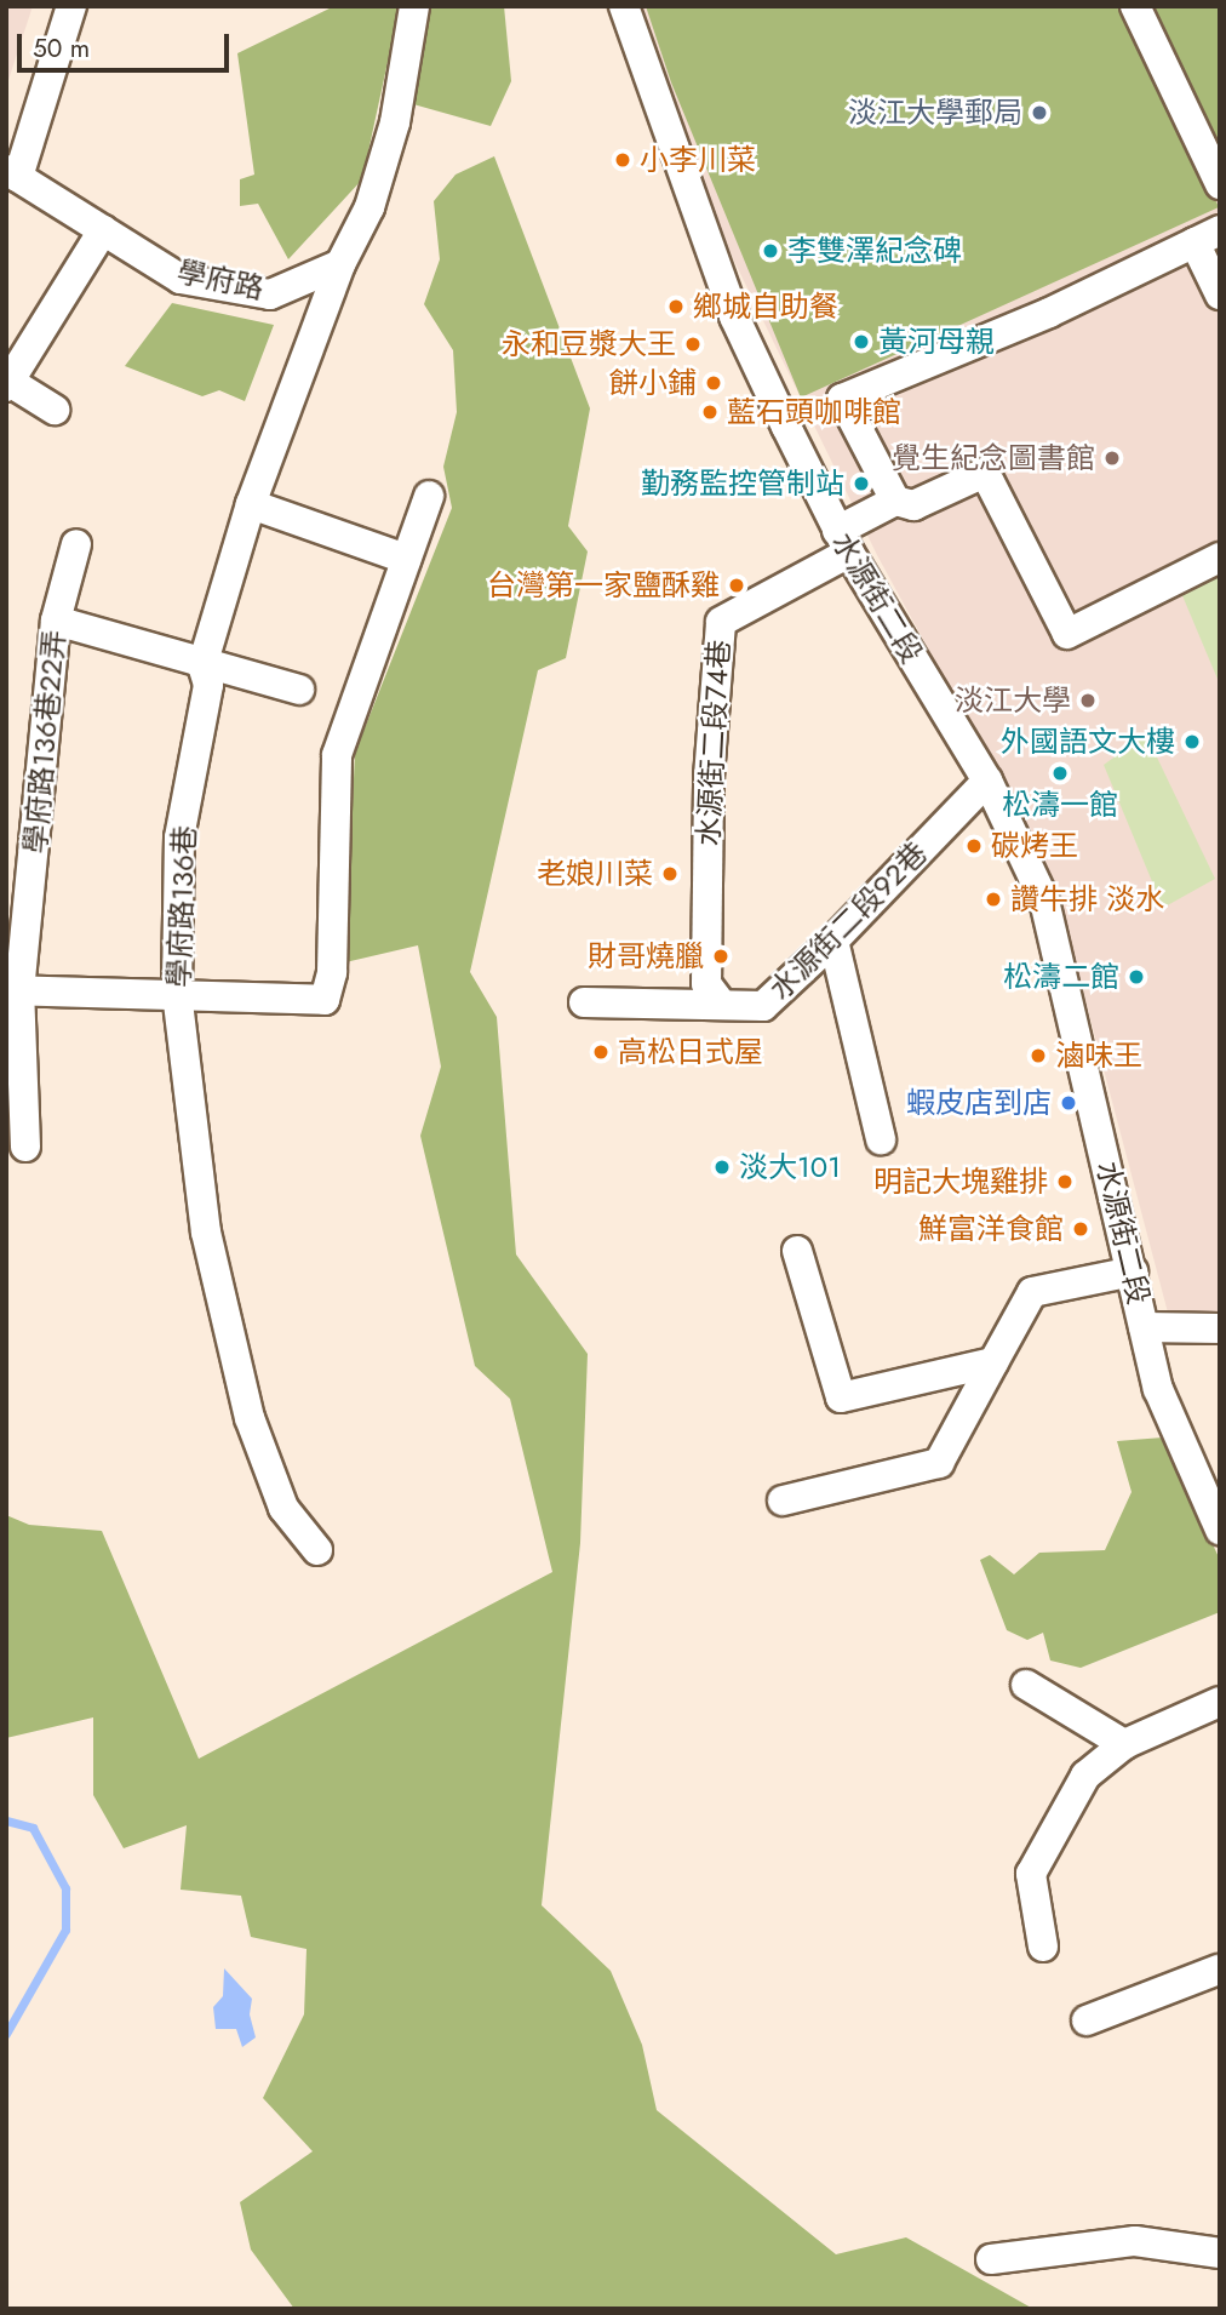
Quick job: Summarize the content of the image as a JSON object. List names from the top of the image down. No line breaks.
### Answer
{"streets":{"street":["學府路","水源街二段","學府路136巷22弄","水源街二段74巷","學府路136巷","水源街二段92巷"]},"crossings":[["學府路","學府路136巷"],["水源街二段","水源街二段74巷"],["水源街二段","水源街二段92巷"],["水源街二段74巷","水源街二段92巷"]],"places":["淡江大學郵局","小李川菜","李雙澤紀念碑","鄉城自助餐","黃河母親","永和豆漿大王","餅小鋪","藍石頭咖啡館","覺生紀念圖書館","勤務監控管制站","台灣第一家鹽酥雞","淡江大學","外國語文大樓","松濤一館","碳烤王","老娘川菜","讚牛排 淡水","財哥燒臘","松濤二館","高松日式屋","滷味王","蝦皮店到店","淡大101","明記大塊雞排","鮮富洋食館"],"scale_bar":"50 m"}
